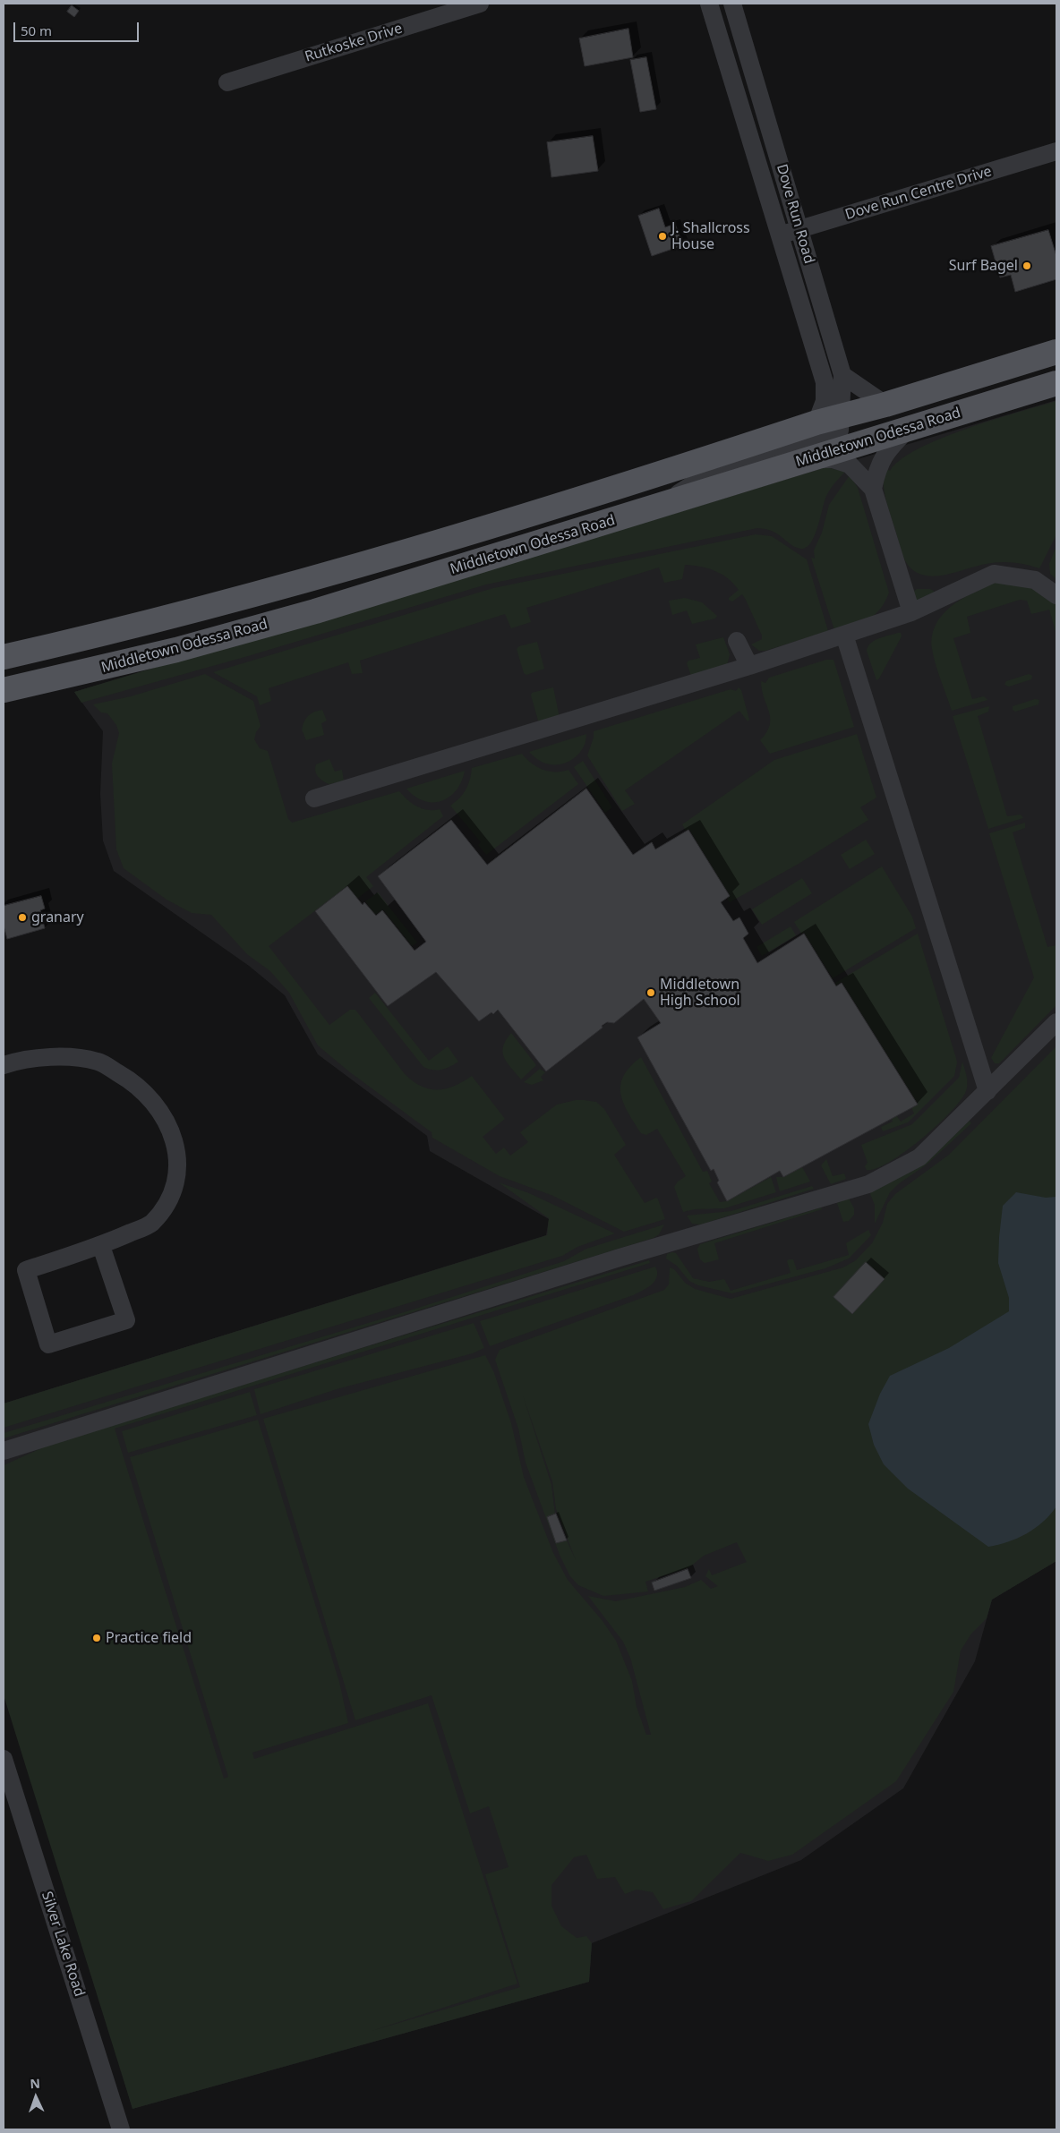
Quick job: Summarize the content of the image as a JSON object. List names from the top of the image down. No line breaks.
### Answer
{"streets":{"main road":["Middletown Odessa Road"],"street":["Rutkoske Drive","Dove Run Centre Drive","Dove Run Road","Silver Lake Road"]},"crossings":[["Dove Run Centre Drive","Dove Run Road"],["Dove Run Road","Middletown Odessa Road"]],"places":["J. Shallcross House","Surf Bagel","granary","Middletown High School","Practice field"],"scale_bar":"50 m","north":"top"}
